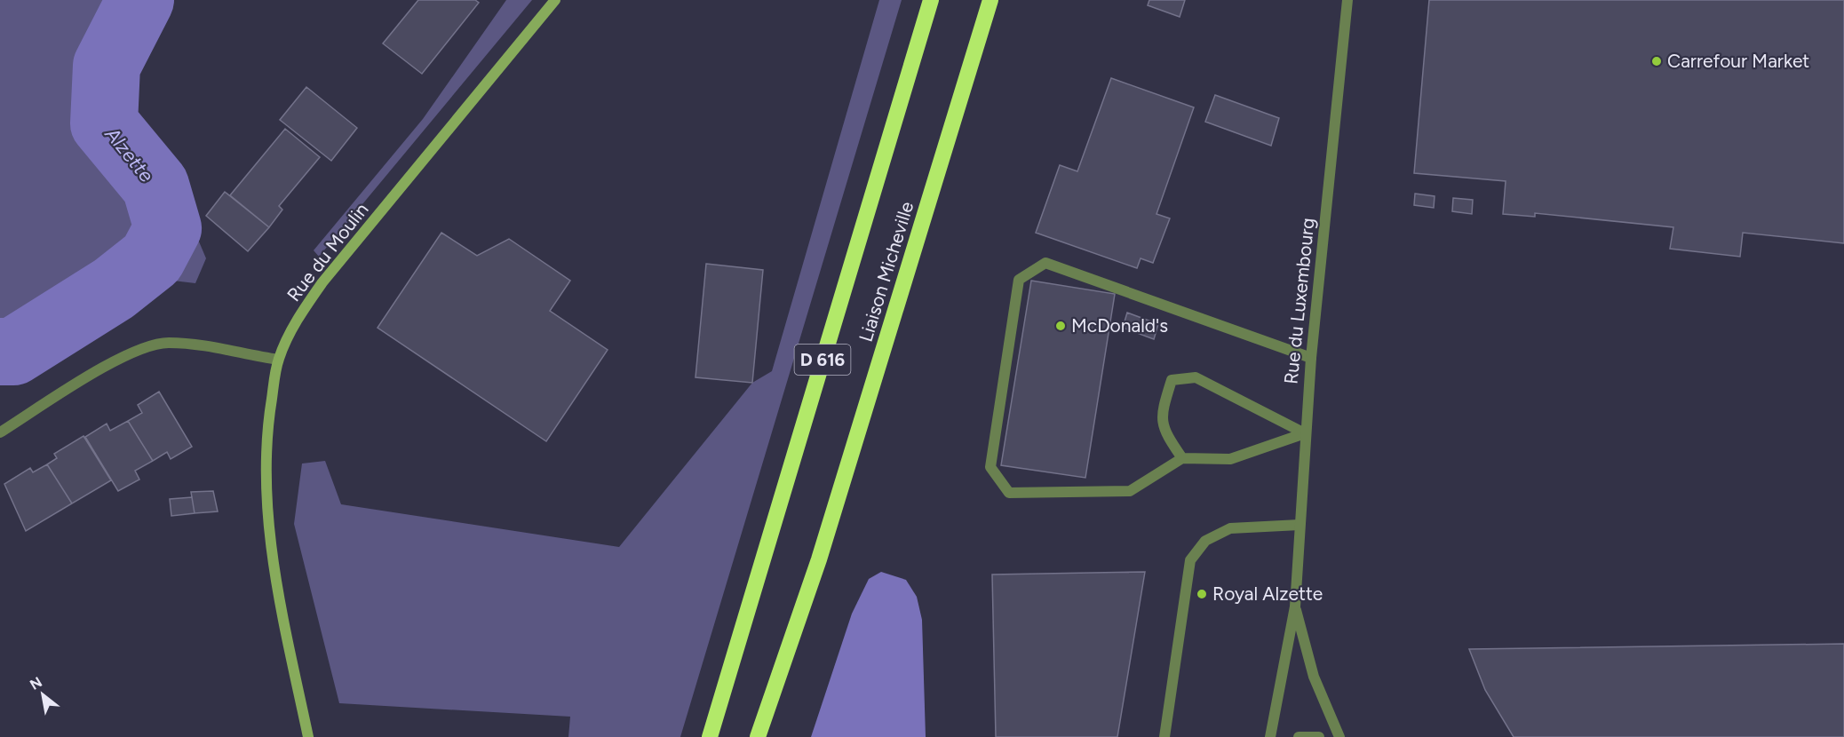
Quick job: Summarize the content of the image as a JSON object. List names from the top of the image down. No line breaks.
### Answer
{"streets":{"highway":["Liaison Micheville","D 616"],"street":["Rue du Moulin","Rue du Luxembourg"]},"water":["Alzette"],"places":["Carrefour Market","McDonald's","Royal Alzette"],"north":"top left"}
